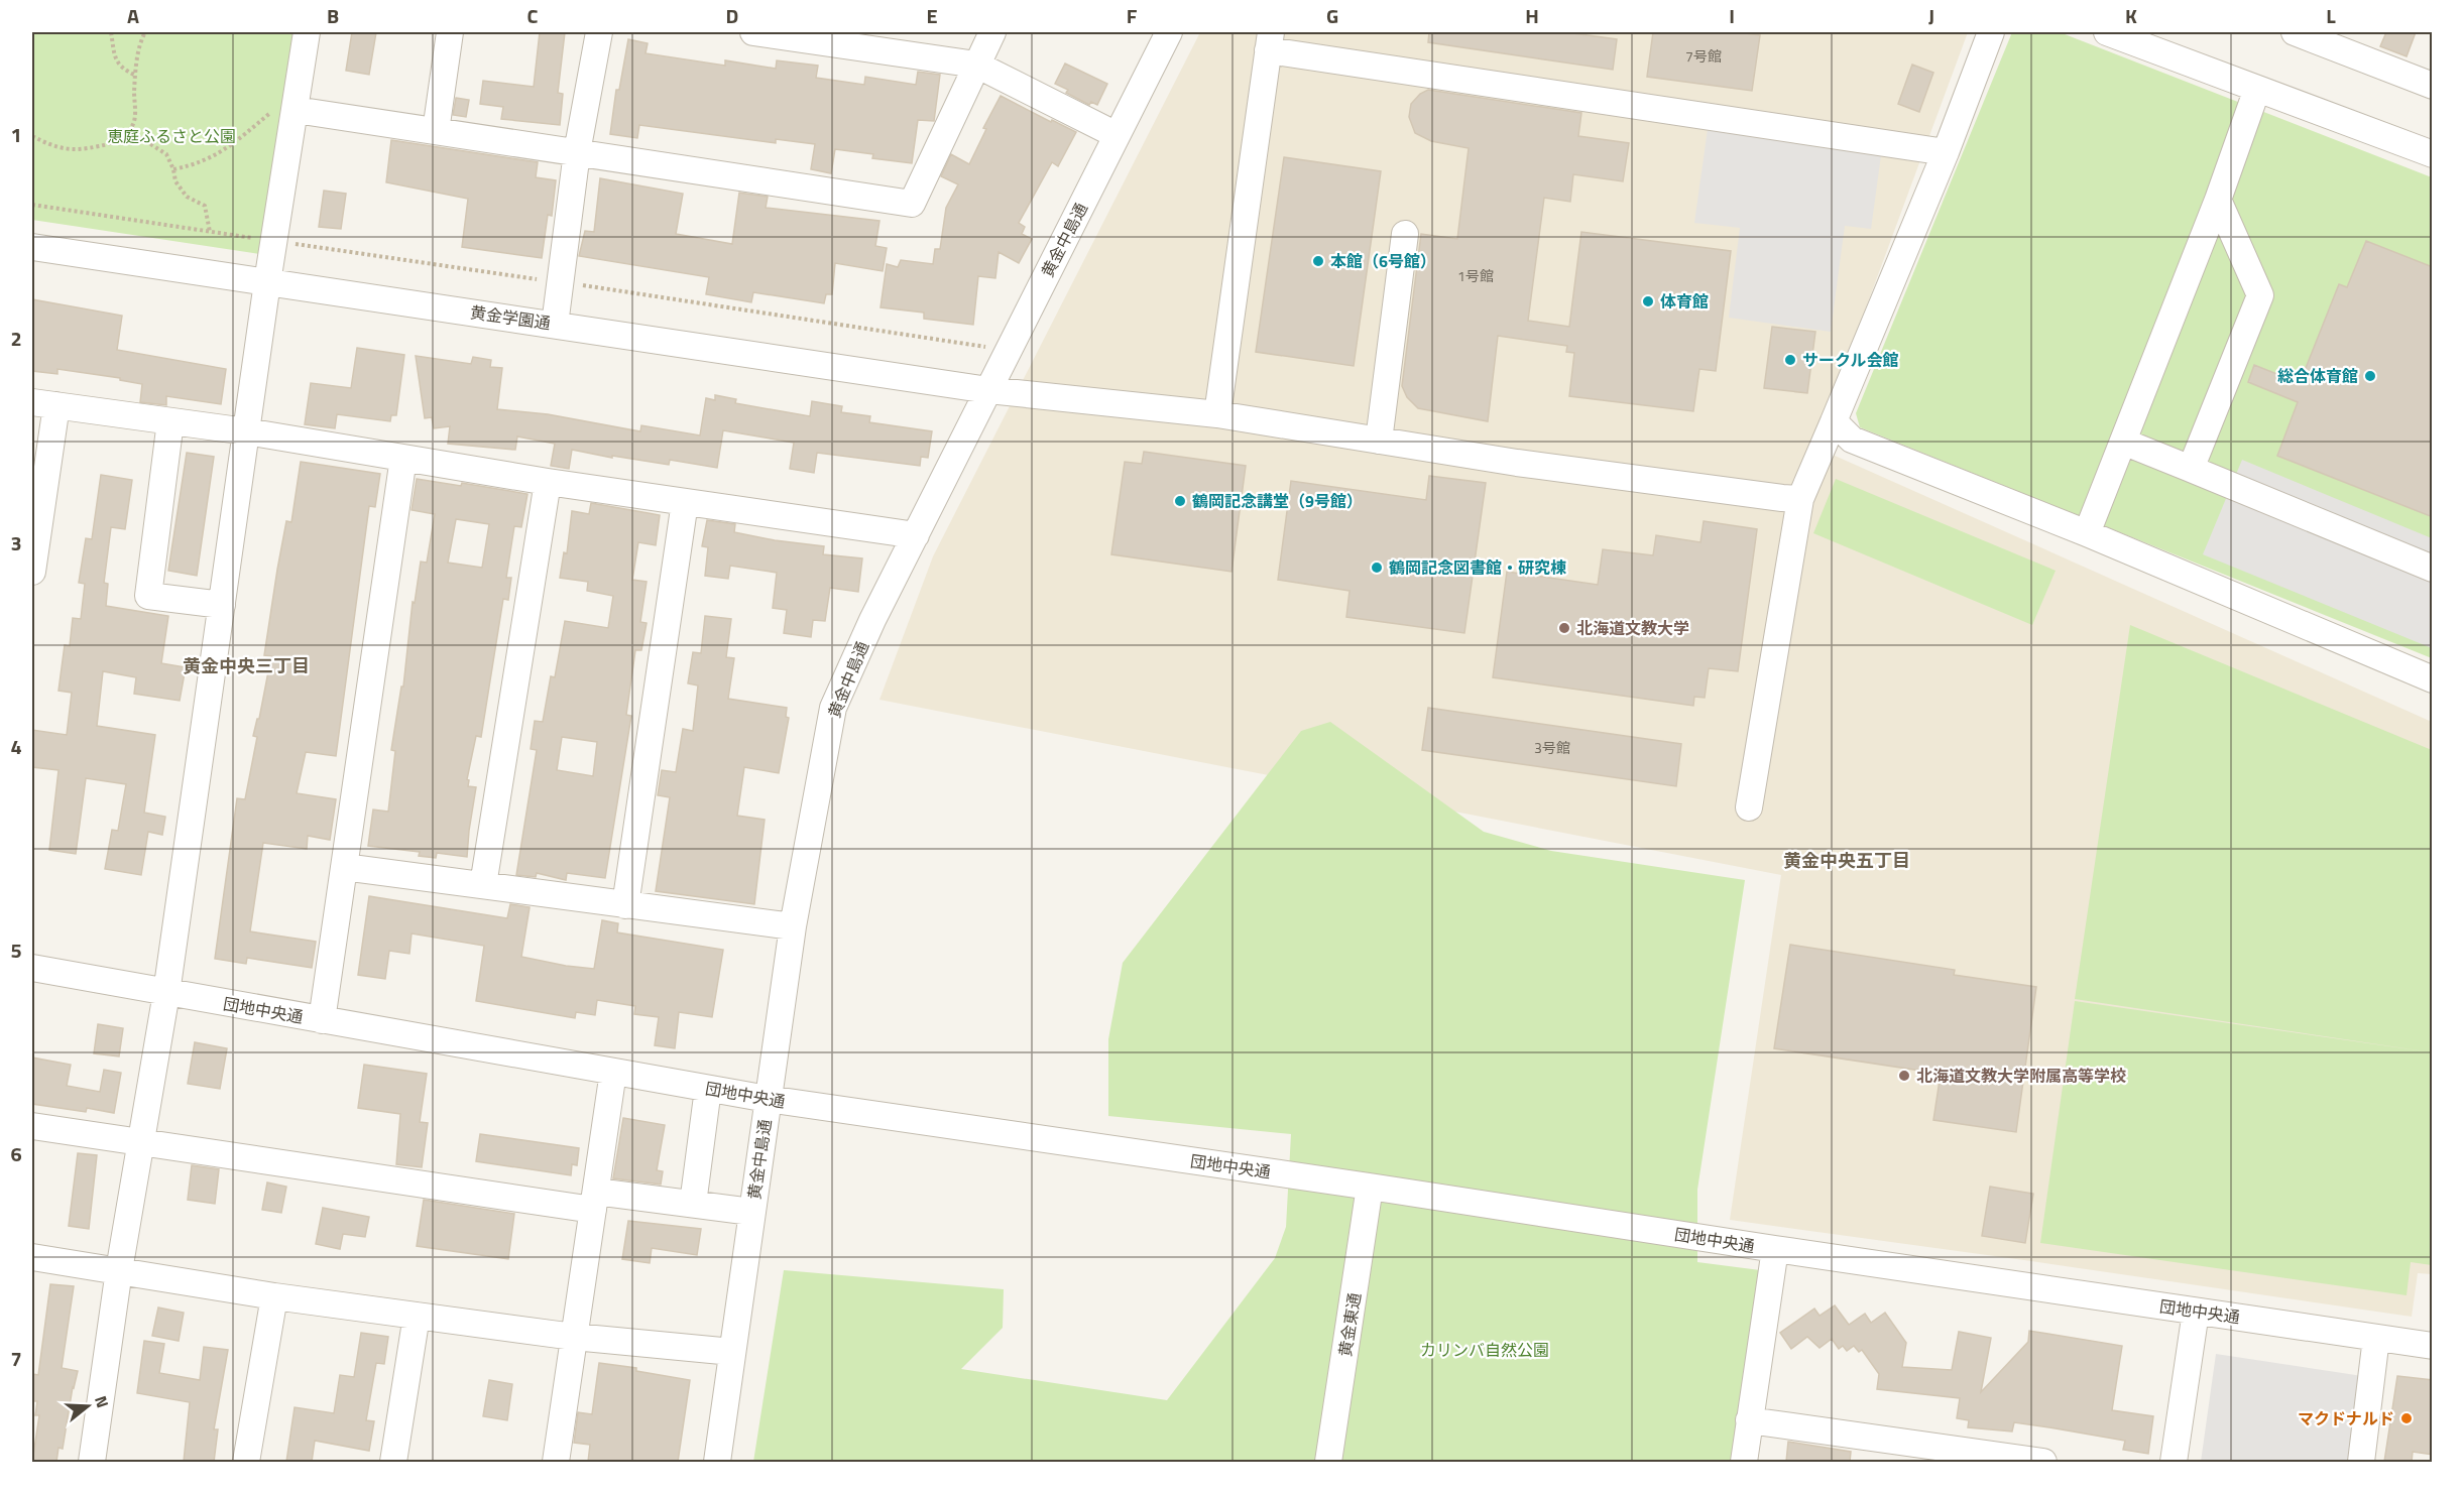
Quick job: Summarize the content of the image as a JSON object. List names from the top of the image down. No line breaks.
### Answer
{"streets":{"street":["黄金中島通","黄金学園通","団地中央通","黄金東通"]},"crossings":[["黄金中島通","黄金学園通"],["黄金中島通","団地中央通"],["団地中央通","黄金東通"]],"districts":["黄金中央三丁目","黄金中央五丁目"],"parks":["恵庭ふるさと公園","カリンバ自然公園"],"places":["本館（6号館）","体育館","サークル会館","総合体育館","鶴岡記念講堂（9号館）","鶴岡記念図書館・研究棟","北海道文教大学","北海道文教大学附属高等学校","マクドナルド"],"house_numbers":["7号館","1号館","3号館"],"north":"right","grid":{"columns":["A","B","C","D","E","F","G","H","I","J","K","L"],"rows":["1","2","3","4","5","6","7"]}}
